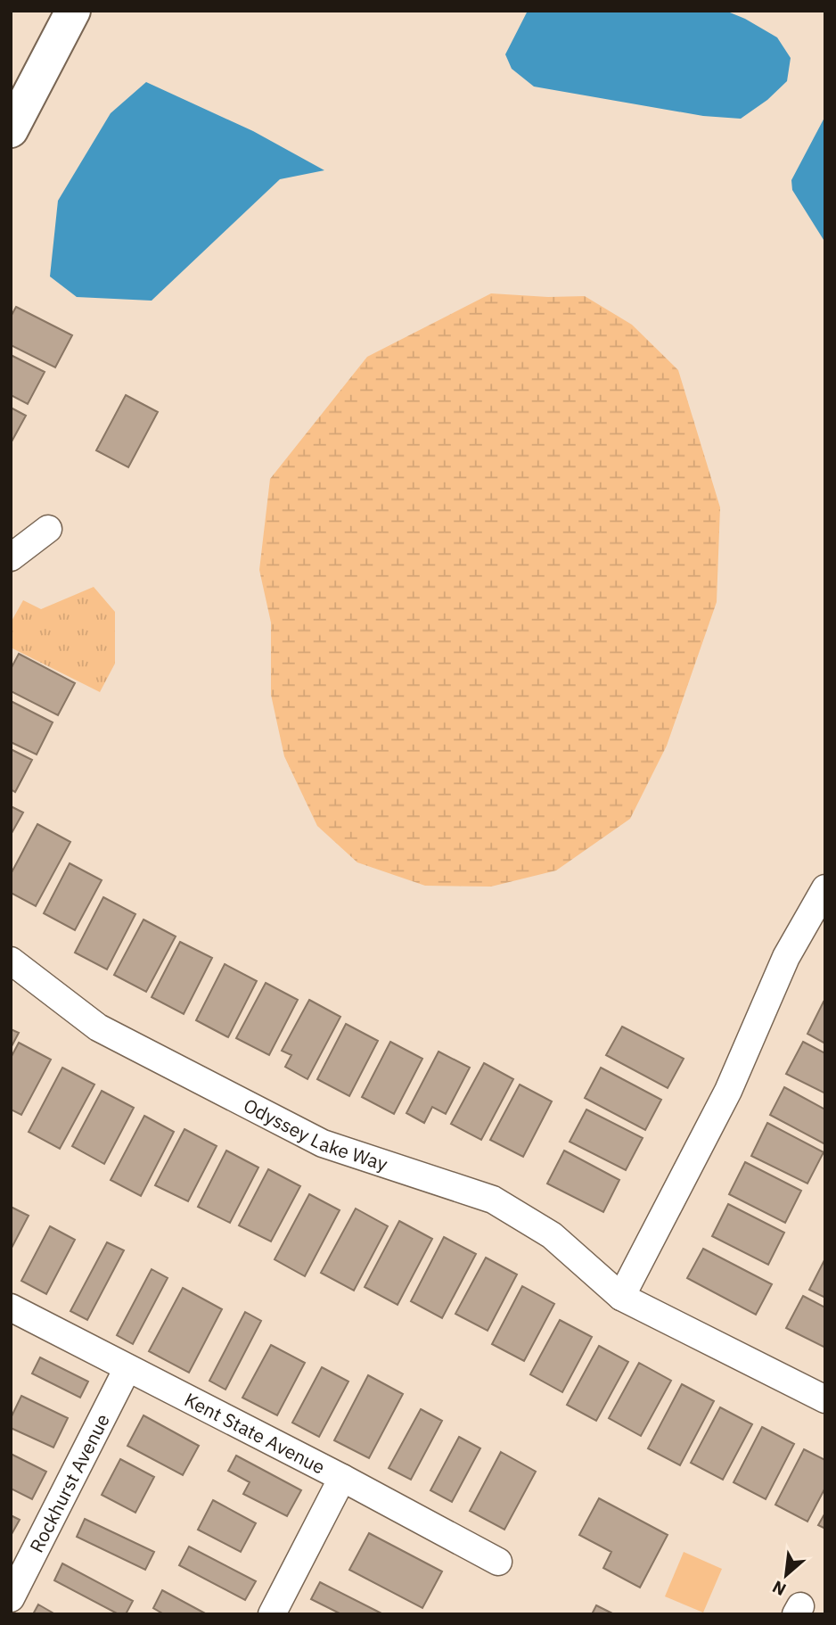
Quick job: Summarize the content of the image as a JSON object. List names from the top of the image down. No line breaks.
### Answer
{"streets":{"street":["Odyssey Lake Way","Kent State Avenue","Rockhurst Avenue"]},"crossings":[["Kent State Avenue","Rockhurst Avenue"]],"north":"bottom left"}
